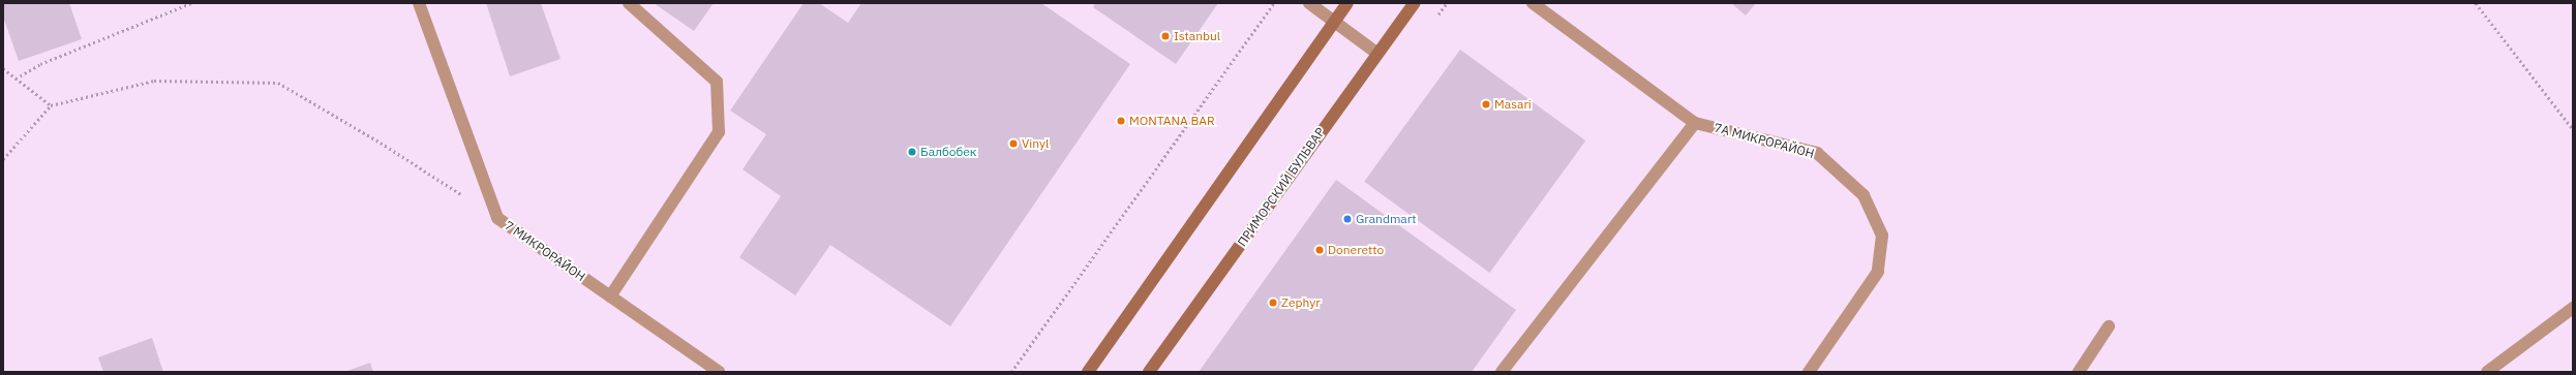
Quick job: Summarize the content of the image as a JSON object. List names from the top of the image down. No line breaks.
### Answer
{"streets":{"street":["7А МИКРОРАЙОН","ПРИМОРСКИЙ БУЛЬВАР","7 МИКРОРАЙОН"]},"places":["Istanbul","Masari","MONTANA BAR","Vinyl","Балбобек","Grandmart","Doneretto","Zephyr"]}
